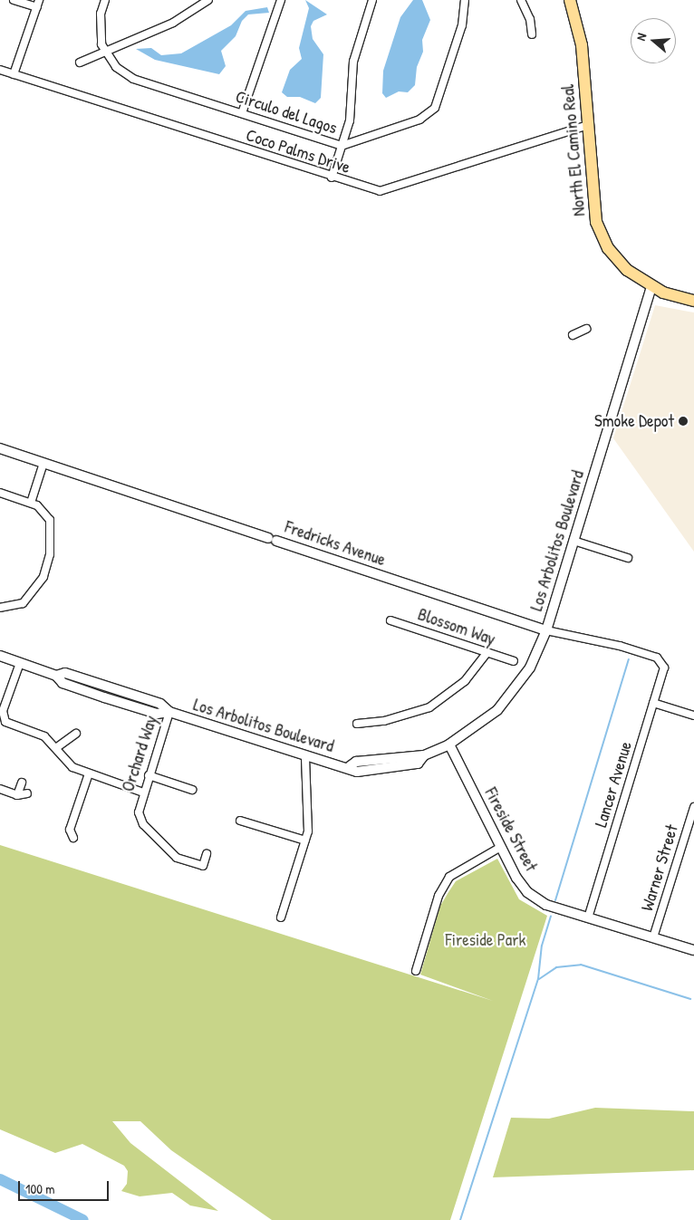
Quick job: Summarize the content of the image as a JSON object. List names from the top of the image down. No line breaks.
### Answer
{"streets":{"main road":["North El Camino Real"],"street":["Circulo del Lagos","Coco Palms Drive","Los Arbolitos Boulevard","Fredricks Avenue","Blossom Way","Orchard Way","Lancer Avenue","Fireside Street","Warner Street"]},"crossings":[["North El Camino Real","Coco Palms Drive"],["North El Camino Real","Los Arbolitos Boulevard"],["Los Arbolitos Boulevard","Fredricks Avenue"],["Los Arbolitos Boulevard","Orchard Way"],["Los Arbolitos Boulevard","Fireside Street"],["Fredricks Avenue","Lancer Avenue"],["Lancer Avenue","Fireside Street"],["Fireside Street","Warner Street"]],"parks":["Fireside Park"],"places":["Smoke Depot"],"scale_bar":"100 m","north":"left"}
